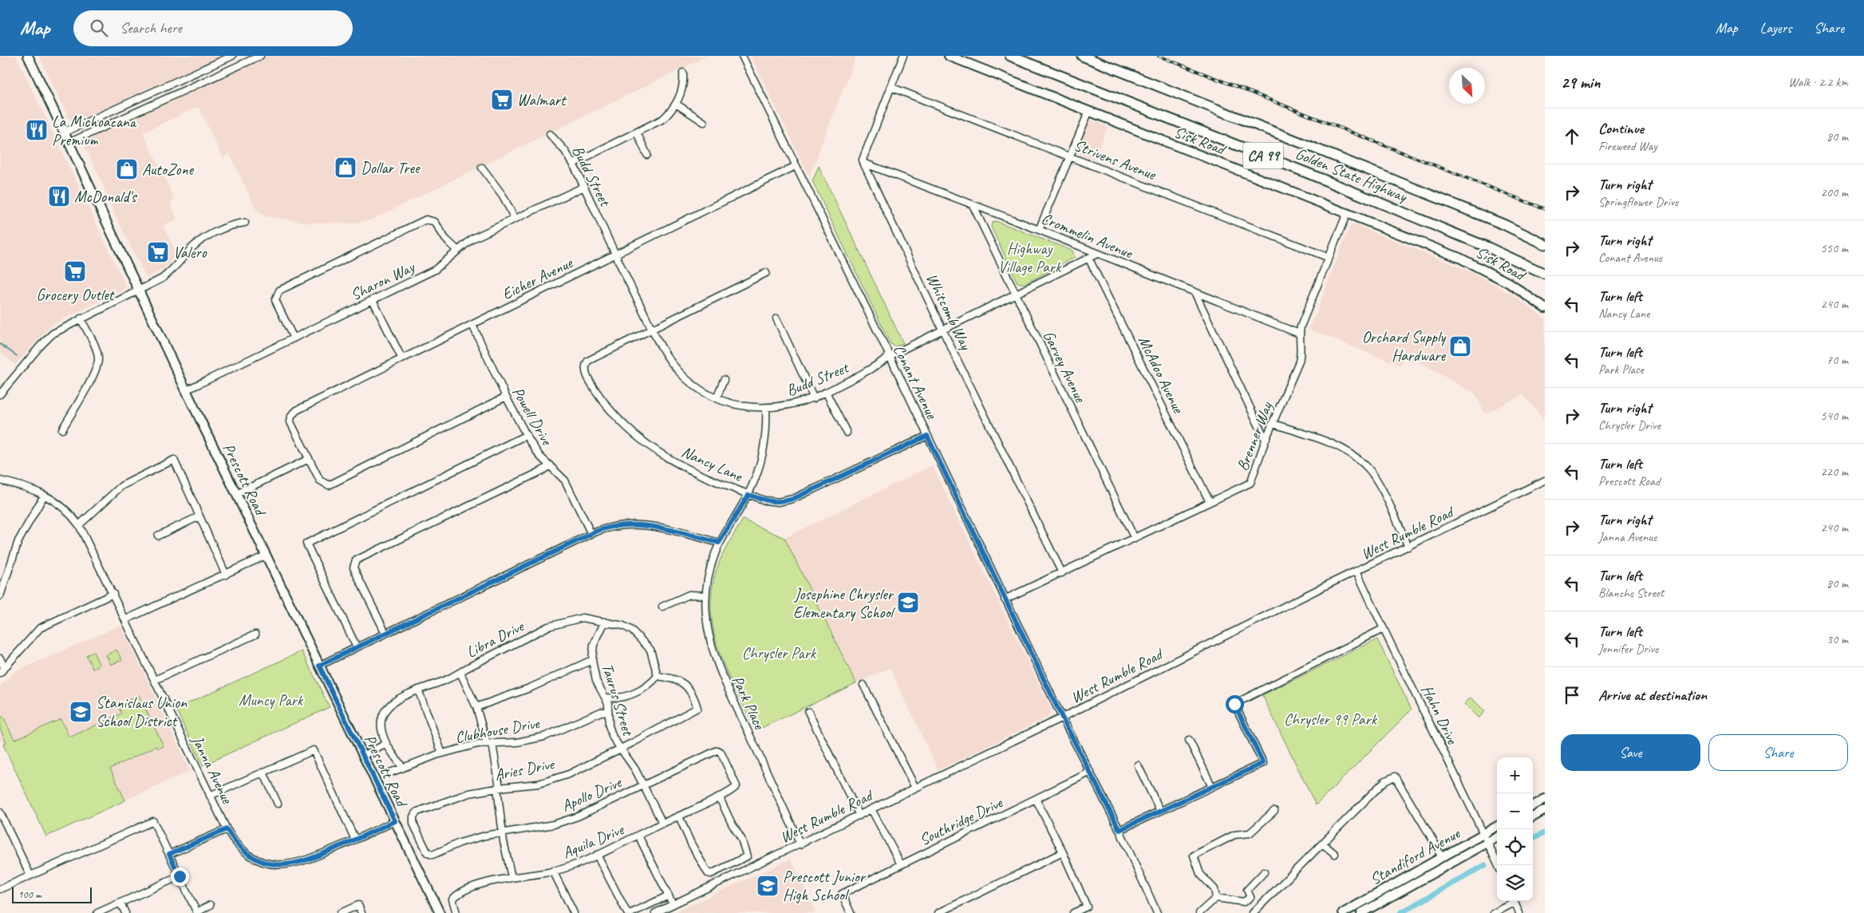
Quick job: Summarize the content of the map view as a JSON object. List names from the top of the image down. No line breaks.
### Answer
{"streets":{"highway":["CA 99","Golden State Highway"],"main road":["Sisk Road","Prescott Road","Standiford Avenue"],"street":["Strivens Avenue","Budd Street","Crommelin Avenue","Eicher Avenue","Sharon Way","Whitcomb Way","Garvey Avenue","McAdoo Avenue","Conant Avenue","Powell Drive","Brenner Way","Nancy Lane","West Rumble Road","Libra Drive","Taurus Street","Park Place","Hahn Drive","Clubhouse Drive","Janna Avenue","Aries Drive","Apollo Drive","Southridge Drive","Aquila Drive"]},"crossings":[["Sisk Road","Brenner Way"],["Strivens Avenue","Brenner Way"],["Budd Street","Crommelin Avenue"],["Budd Street","Eicher Avenue"],["Budd Street","Sharon Way"],["Budd Street","Whitcomb Way"],["Budd Street","Garvey Avenue"],["Budd Street","McAdoo Avenue"],["Budd Street","Conant Avenue"],["Budd Street","Nancy Lane"],["Budd Street","Park Place"],["Crommelin Avenue","Whitcomb Way"],["Crommelin Avenue","Garvey Avenue"],["Crommelin Avenue","Brenner Way"],["Eicher Avenue","Conant Avenue"],["Eicher Avenue","Powell Drive"],["Sharon Way","Prescott Road"],["Whitcomb Way","Brenner Way"],["Garvey Avenue","Brenner Way"],["McAdoo Avenue","Brenner Way"],["Conant Avenue","Brenner Way"],["Conant Avenue","Nancy Lane"],["Conant Avenue","West Rumble Road"],["Conant Avenue","Southridge Drive"],["Nancy Lane","Park Place"],["Prescott Road","Janna Avenue"],["West Rumble Road","Park Place"],["West Rumble Road","Hahn Drive"],["Libra Drive","Taurus Street"],["Libra Drive","Clubhouse Drive"],["Libra Drive","Aries Drive"],["Taurus Street","Clubhouse Drive"],["Taurus Street","Aries Drive"],["Taurus Street","Apollo Drive"],["Taurus Street","Aquila Drive"],["Hahn Drive","Standiford Avenue"],["Aries Drive","Apollo Drive"],["Apollo Drive","Aquila Drive"]],"parks":["Highway Village Park","Chrysler Park","Muncy Park","Chrysler 99 Park"],"places":{"supermarket":["Walmart","Valero","Grocery Outlet"],"restaurant":["La Michoacana Premium","McDonald's"],"shop":["Dollar Tree","AutoZone","Orchard Supply Hardware"],"school or university":["Josephine Chrysler Elementary School","Stanislaus Union School District","Prescott Junior High School"]},"scale_bar":"100 m","north":"bottom right","page":{"header":"Map","search":"Search here","nav":["Map","Layers","Share"],"heading":["29 min","Walk · 2.2 km"],"list":[["Continue","Fireweed Way","80 m"],["Turn right","Springflower Drive","200 m"],["Turn right","Conant Avenue","550 m"],["Turn left","Nancy Lane","240 m"],["Turn left","Park Place","70 m"],["Turn right","Chrysler Drive","540 m"],["Turn left","Prescott Road","220 m"],["Turn right","Janna Avenue","240 m"],["Turn left","Blanche Street","80 m"],["Turn left","Jennifer Drive","30 m"],"Arrive at destination"],"buttons":["Save","Share"],"map_buttons":["+","−"],"scale":"100 m"}}
